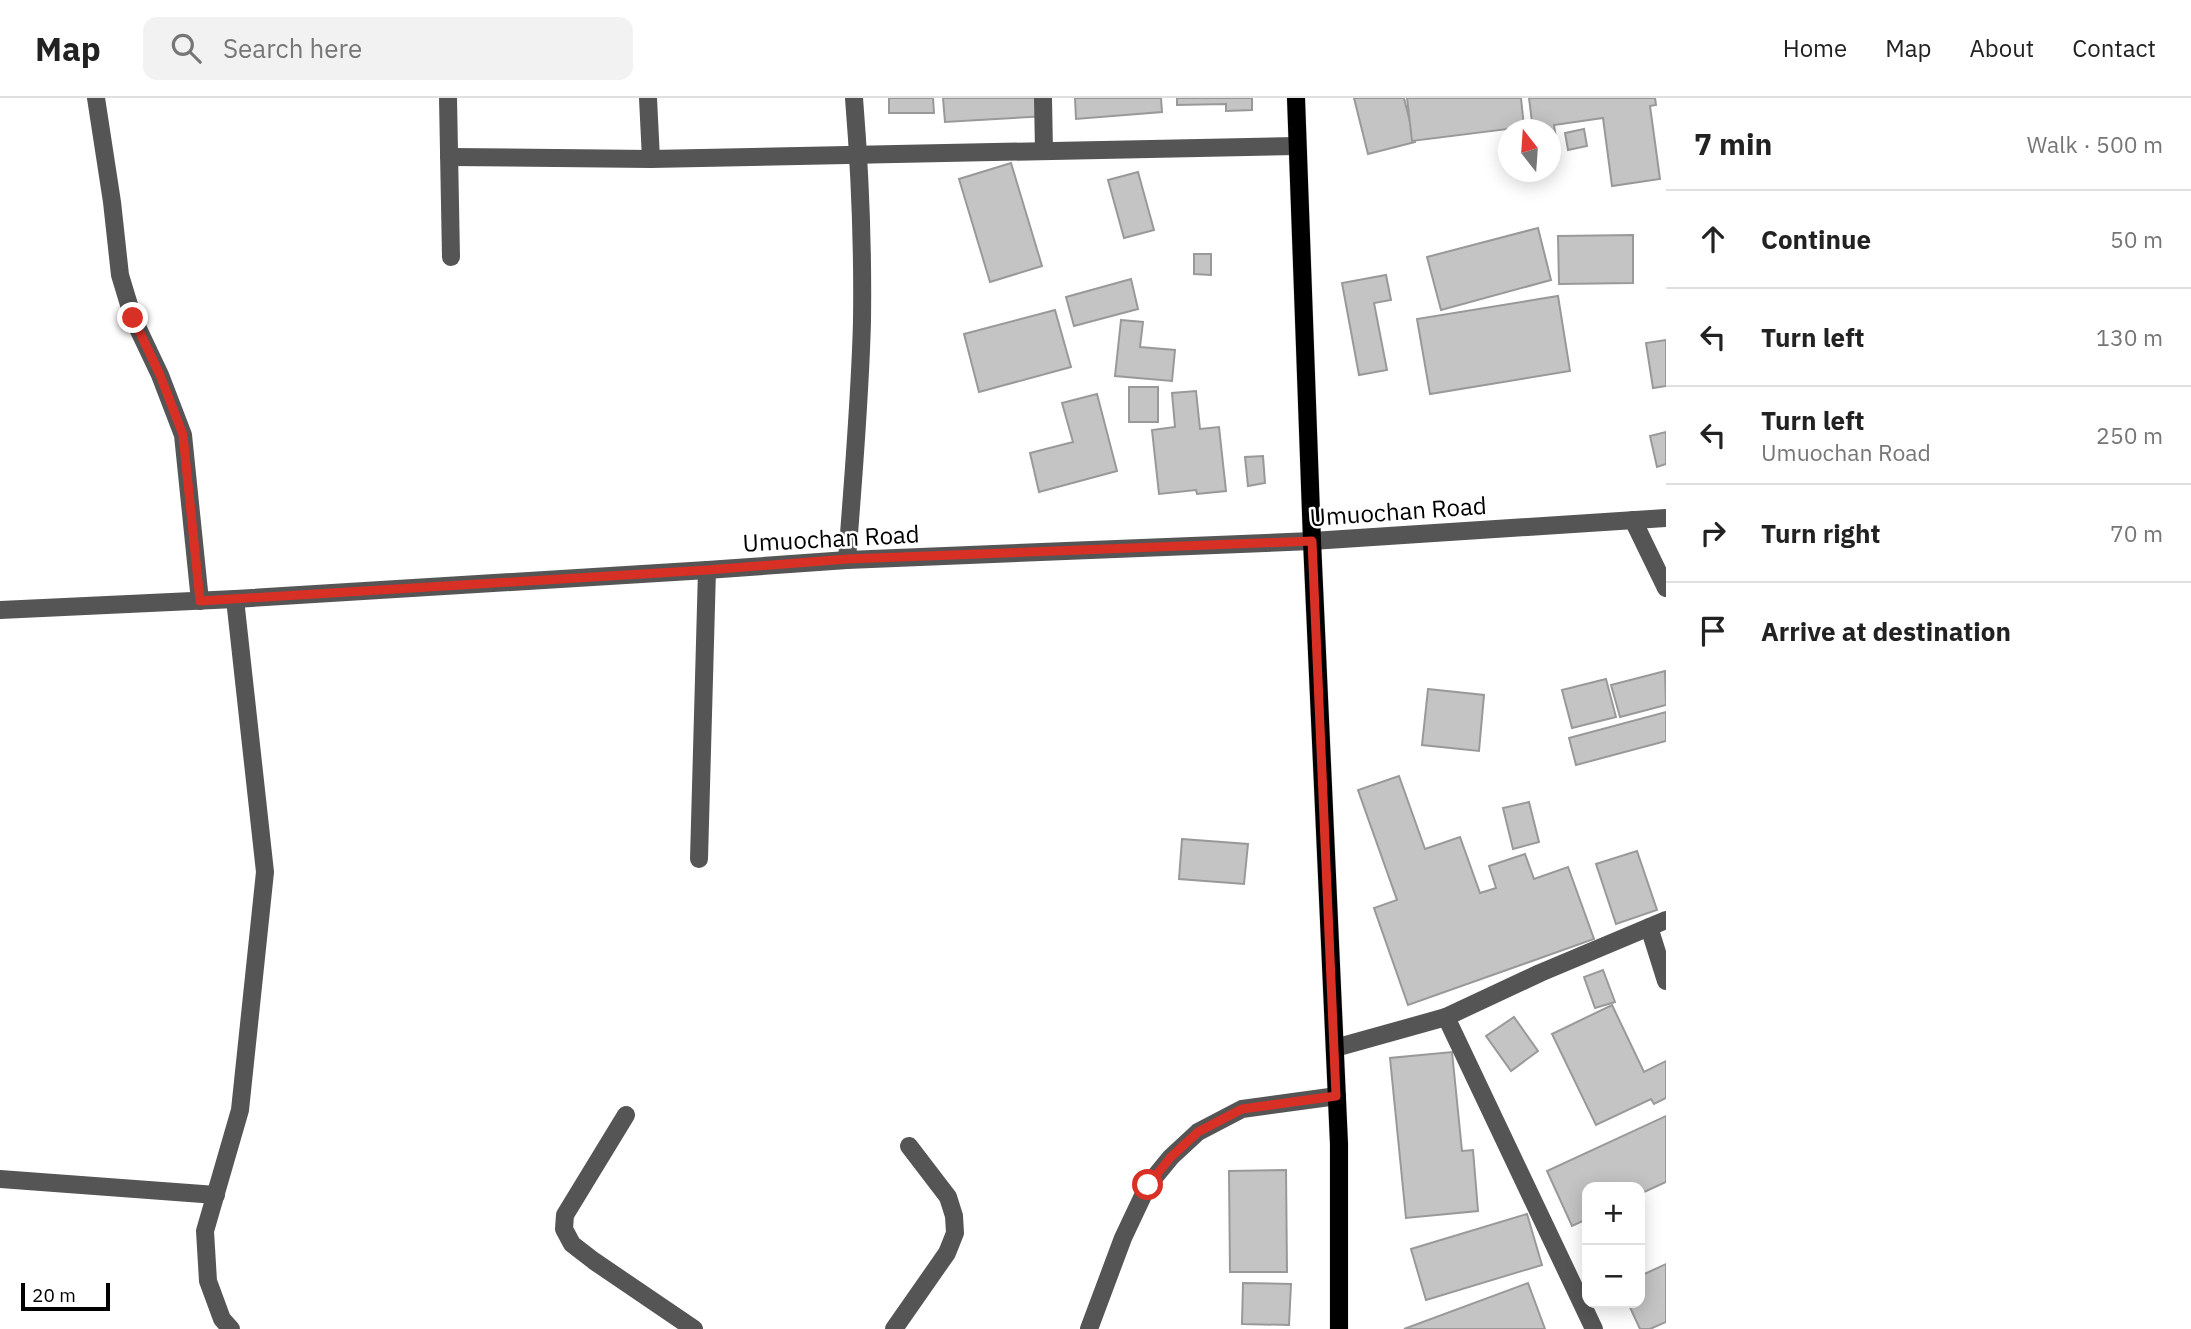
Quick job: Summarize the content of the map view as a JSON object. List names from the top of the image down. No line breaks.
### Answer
{"streets":{"street":["Umuochan Road"]},"scale_bar":"20 m","north":"top","page":{"header":"Map","search":"Search here","nav":["Home","Map","About","Contact"],"heading":["7 min","Walk · 500 m"],"list":[["Continue","50 m"],["Turn left","130 m"],["Turn left","Umuochan Road","250 m"],["Turn right","70 m"],"Arrive at destination"],"map_buttons":["+","−"],"scale":"20 m"}}
